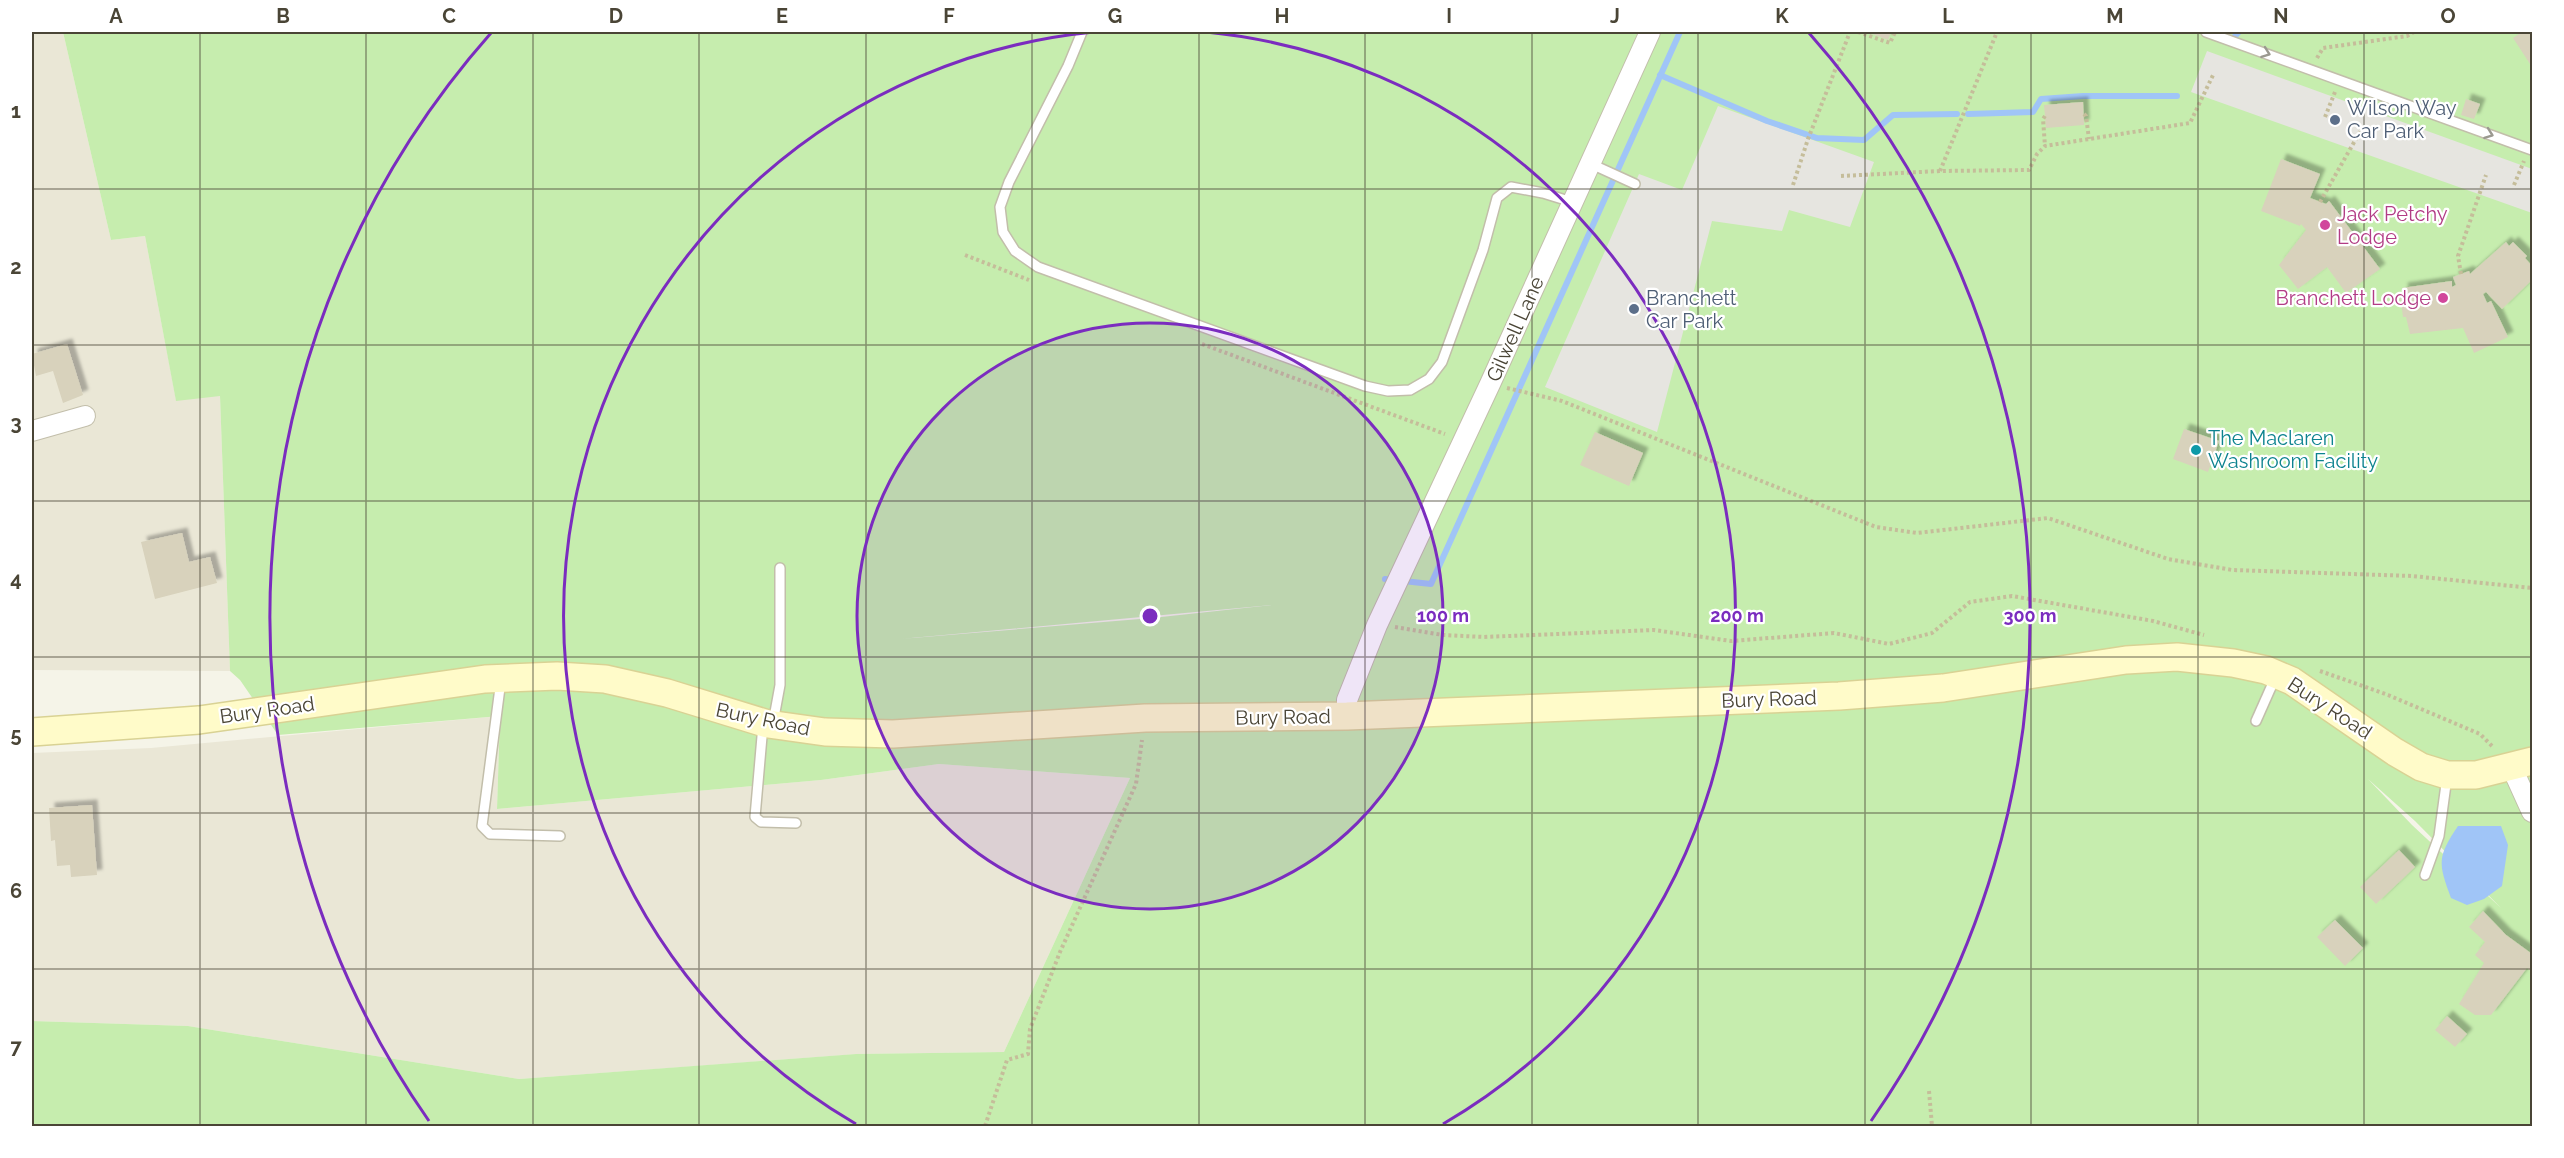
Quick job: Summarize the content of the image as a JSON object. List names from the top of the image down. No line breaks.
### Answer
{"streets":{"street":["Gilwell Lane","Bury Road"]},"crossings":[["Gilwell Lane","Bury Road"]],"places":["Wilson Way Car Park","Jack Petchy Lodge","Branchett Lodge","Branchett Car Park","The Maclaren Washroom Facility"],"grid":{"columns":["A","B","C","D","E","F","G","H","I","J","K","L","M","N","O"],"rows":["1","2","3","4","5","6","7"]},"rings":["100 m","200 m","300 m"]}
